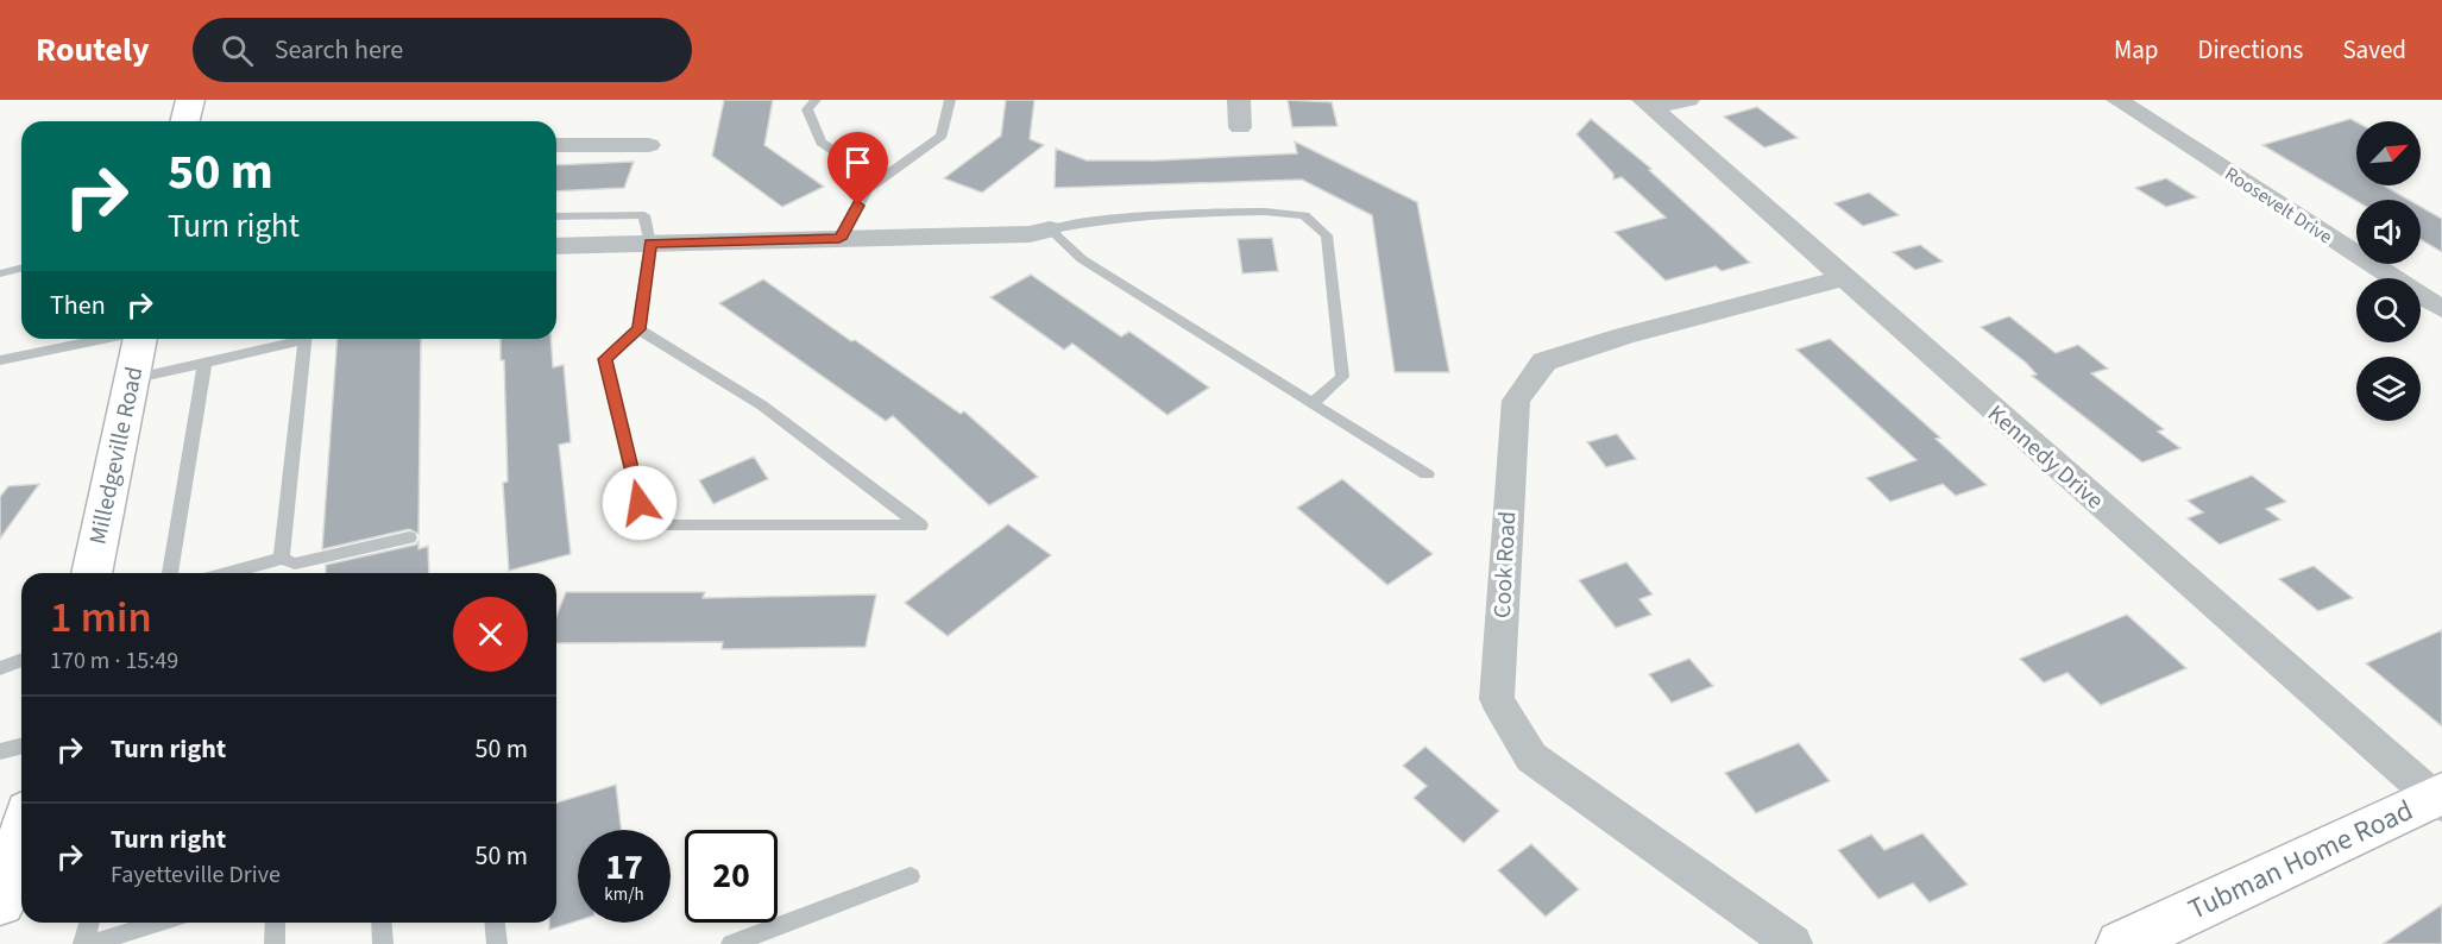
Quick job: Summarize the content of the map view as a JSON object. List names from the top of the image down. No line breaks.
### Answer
{"streets":{"street":["Roosevelt Drive","Milledgeville Road","Kennedy Drive","Cook Road","Tubman Home Road"]},"crossings":[["Kennedy Drive","Cook Road"],["Kennedy Drive","Tubman Home Road"]],"north":"top right","page":{"header":"Routely","search":"Search here","nav":["Map","Directions","Saved"],"turn":["50 m","Turn right"],"then":"Then","heading":["1 min","170 m · 15:49"],"list":[{"name":"Turn right","value":"50 m"},{"name":"Turn right","note":"Fayetteville Drive","value":"50 m"}],"speed":"17 km/h","limit":"20"}}
